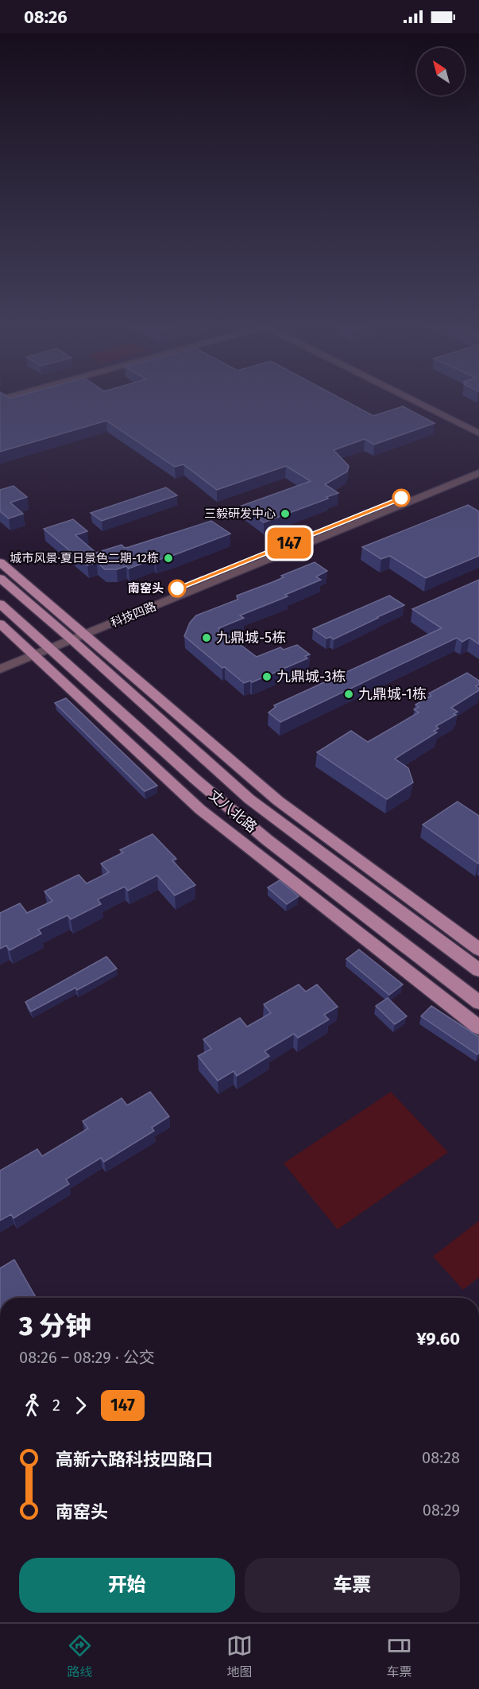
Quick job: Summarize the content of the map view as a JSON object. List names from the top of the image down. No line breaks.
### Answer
{"streets":{"main road":["丈八北路"],"street":["科技四路"]},"crossings":[["科技四路","丈八北路"]],"places":["三毅研发中心","城市风景·夏日景色二期-12栋","南窑头","九鼎城-5栋","九鼎城-3栋","九鼎城-1栋"],"lines":["bus line 147"],"north":"top left","page":{"status":"08:26","on_map":"147","heading":["3 分钟","08:26 – 08:29 · 公交","¥9.60"],"legs":["2","147"],"list":[{"name":"高新六路科技四路口","value":"08:28"},{"name":"南窑头","value":"08:29"}],"buttons":["开始","车票"],"tabs":["路线","地图","车票"]}}
